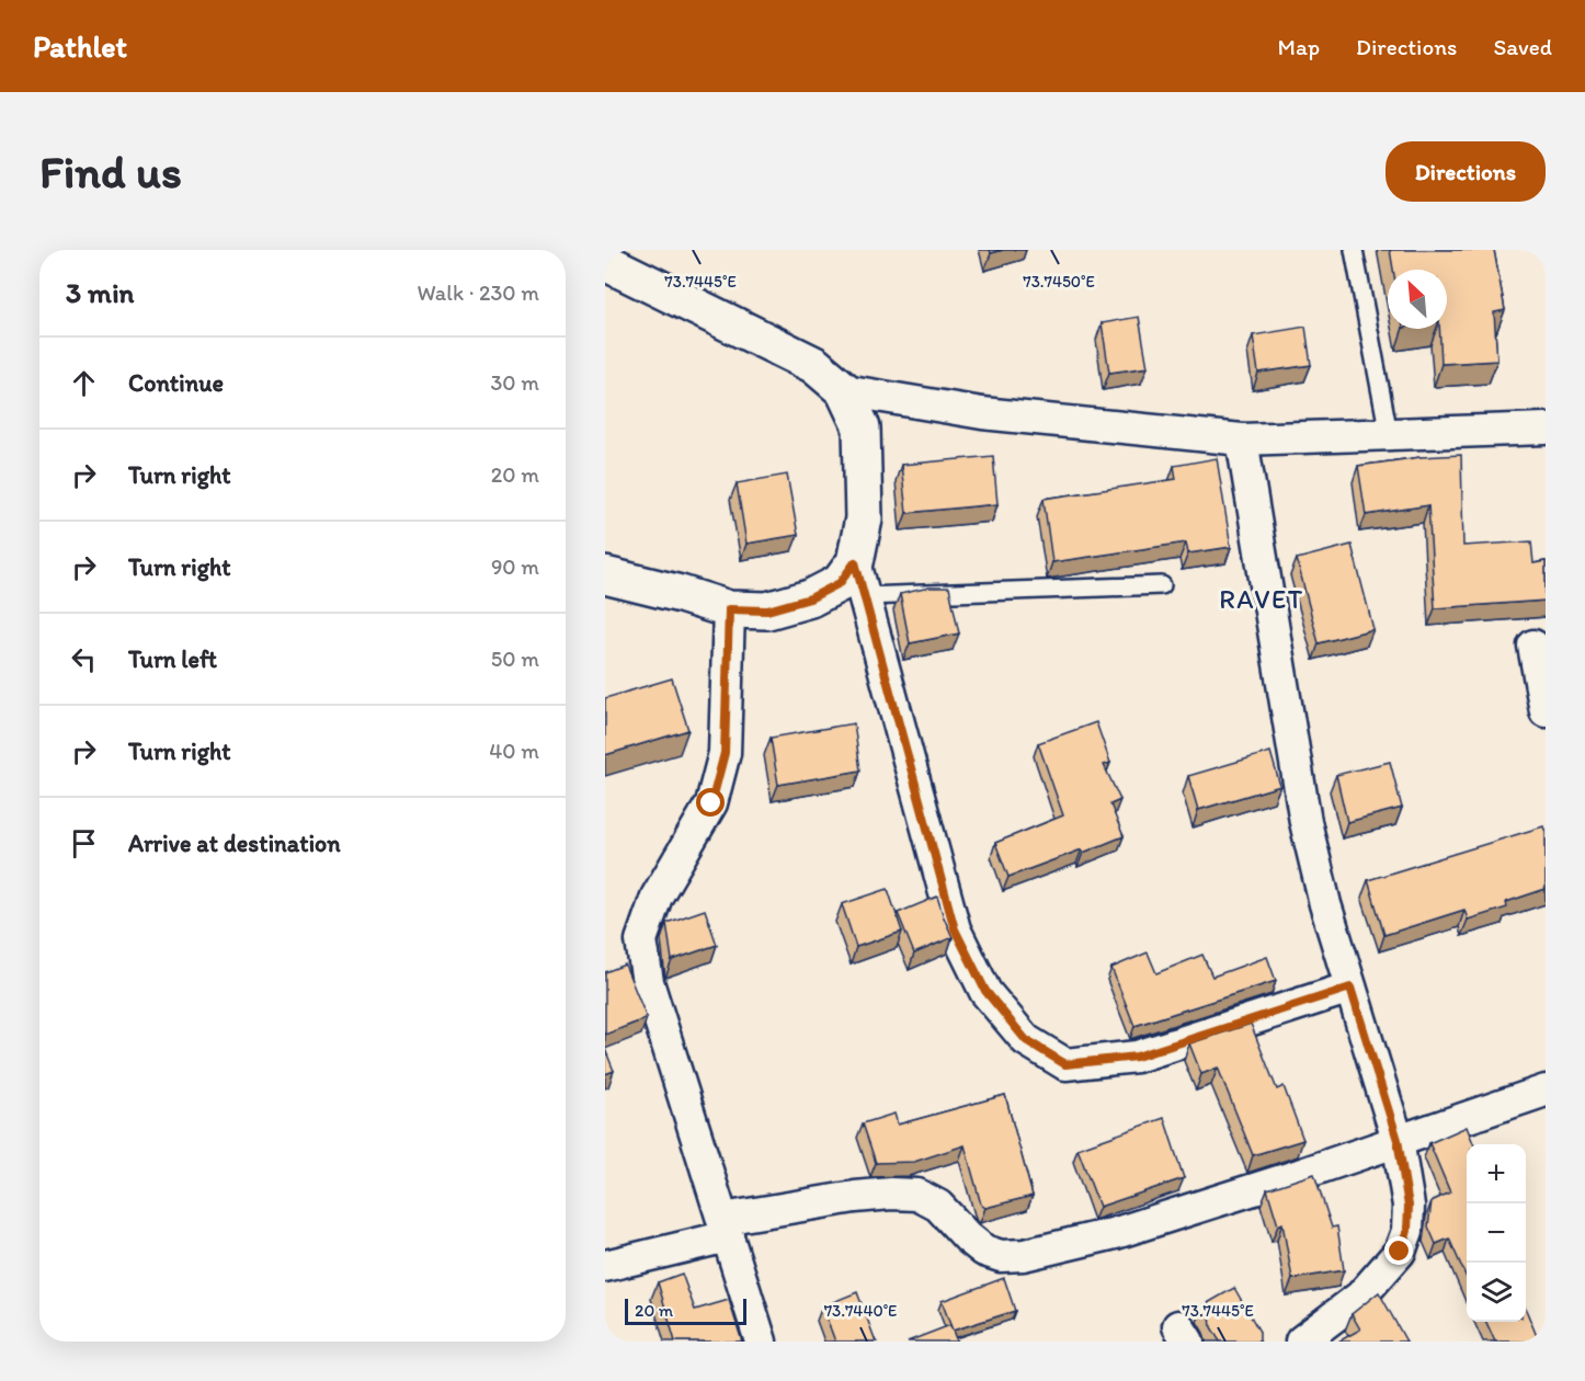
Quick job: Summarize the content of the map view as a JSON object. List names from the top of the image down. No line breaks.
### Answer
{"districts":["RAVET"],"scale_bar":"20 m","north":"top left","page":{"header":"Pathlet","nav":["Map","Directions","Saved"],"buttons":"Directions","title":"Find us","heading":["3 min","Walk · 230 m"],"list":[["Continue","30 m"],["Turn right","20 m"],["Turn right","90 m"],["Turn left","50 m"],["Turn right","40 m"],"Arrive at destination"],"map_buttons":["+","−"],"scale":"20 m"},"coordinates":["73.7445°E","73.7450°E","73.7440°E"]}
